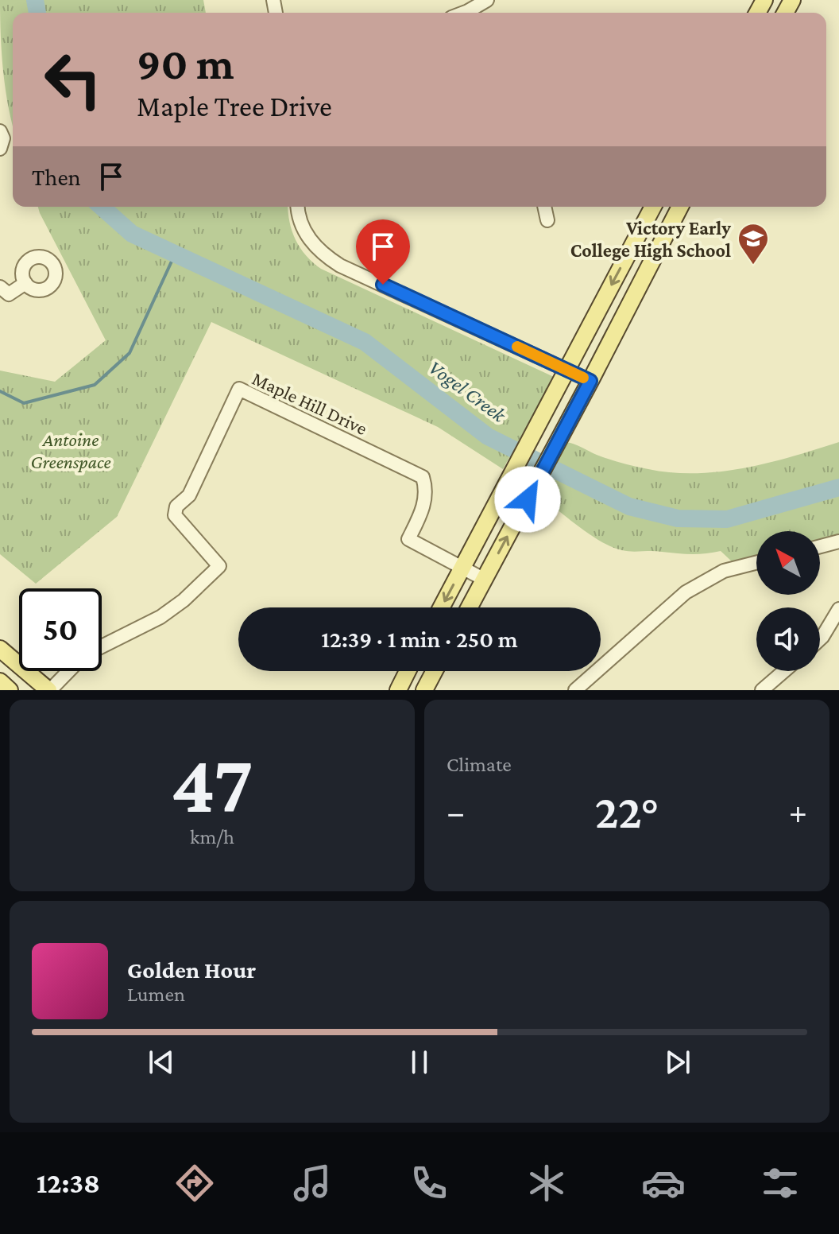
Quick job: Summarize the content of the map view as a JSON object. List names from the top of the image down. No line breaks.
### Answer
{"streets":{"street":["Maple Hill Drive"]},"water":["Vogel Creek"],"parks":["Antoine Greenspace"],"places":{"school or university":["Victory Early College High School"]},"north":"top left","page":{"turn":["90 m","Maple Tree Drive"],"then":"Then","limit":"50","trip":"12:39 · 1 min · 250 m","tile":[["47","km/h"],"Climate"],"heat":["−","22°","+"],"song":["Golden Hour","Lumen"],"tabs":"12:38"}}
